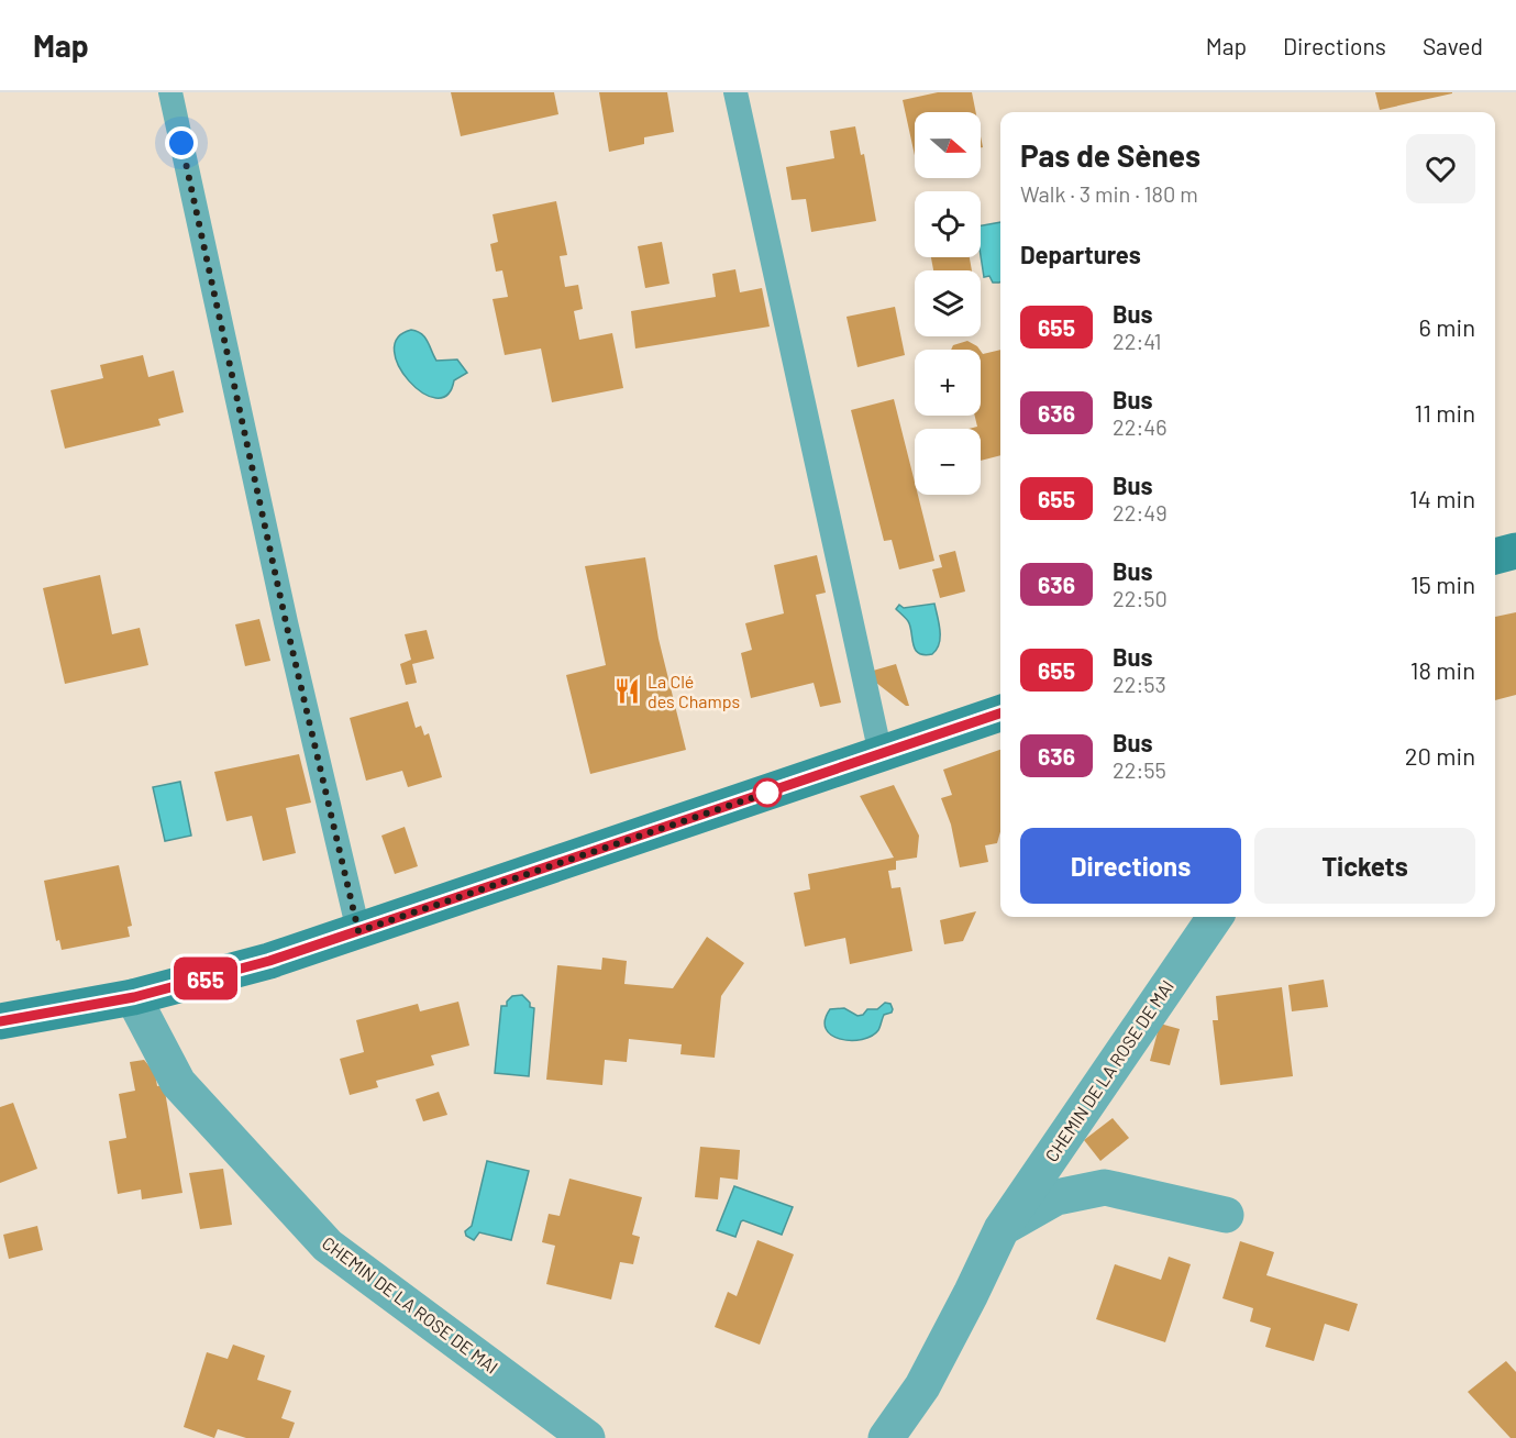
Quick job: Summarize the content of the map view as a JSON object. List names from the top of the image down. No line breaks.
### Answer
{"streets":{"street":["CHEMIN DE LA ROSE DE MAI"]},"places":{"restaurant":["La Clé des Champs"]},"lines":["bus line 655"],"north":"right","page":{"header":"Map","nav":["Map","Directions","Saved"],"on_map":"655","map_buttons":["+","−"],"heading":[["Pas de Sènes","Walk · 3 min · 180 m"],"Departures"],"list":[{"mark":"655","name":"Bus","note":"22:41","value":"6 min"},{"mark":"636","name":"Bus","note":"22:46","value":"11 min"},{"mark":"655","name":"Bus","note":"22:49","value":"14 min"},{"mark":"636","name":"Bus","note":"22:50","value":"15 min"},{"mark":"655","name":"Bus","note":"22:53","value":"18 min"},{"mark":"636","name":"Bus","note":"22:55","value":"20 min"}],"buttons":["Directions","Tickets"]}}
